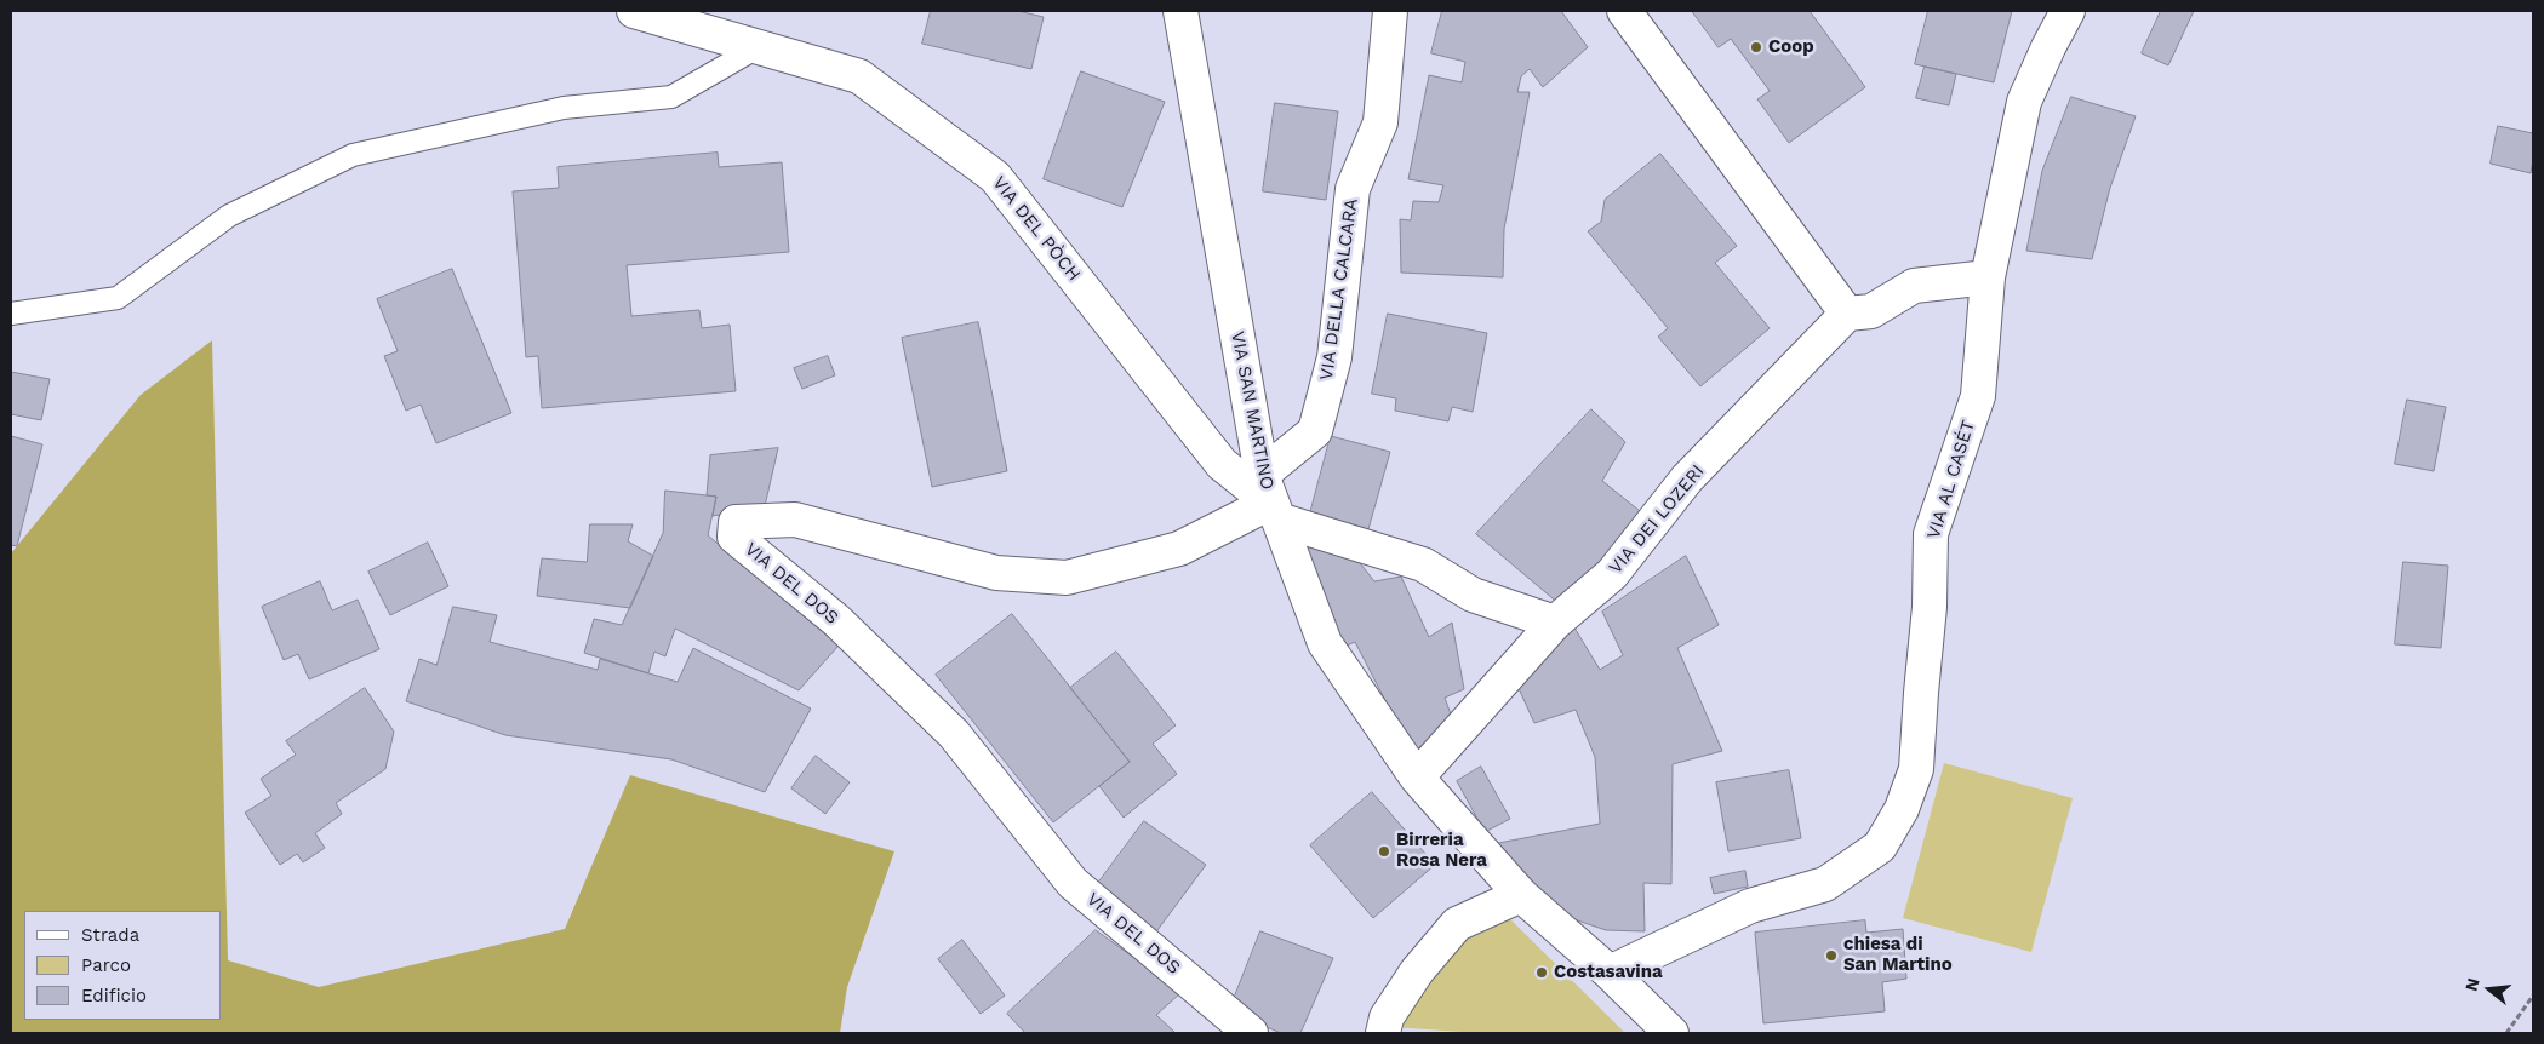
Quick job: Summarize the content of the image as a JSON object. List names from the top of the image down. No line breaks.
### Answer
{"streets":{"street":["VIA DEL PÒCH","VIA DELLA CALCARA","VIA SAN MARTINO","VIA AL CASÉT","VIA DEI LOZERI","VIA DEL DOS"]},"crossings":[["VIA DEL PÒCH","VIA DELLA CALCARA"],["VIA DEL PÒCH","VIA SAN MARTINO"],["VIA DEL PÒCH","VIA DEL DOS"],["VIA DELLA CALCARA","VIA SAN MARTINO"],["VIA DELLA CALCARA","VIA DEL DOS"],["VIA SAN MARTINO","VIA AL CASÉT"],["VIA SAN MARTINO","VIA DEI LOZERI"],["VIA SAN MARTINO","VIA DEL DOS"]],"places":["Coop","Birreria Rosa Nera","chiesa di San Martino","Costasavina"],"legend":["Strada","Parco","Edificio"],"north":"left"}
